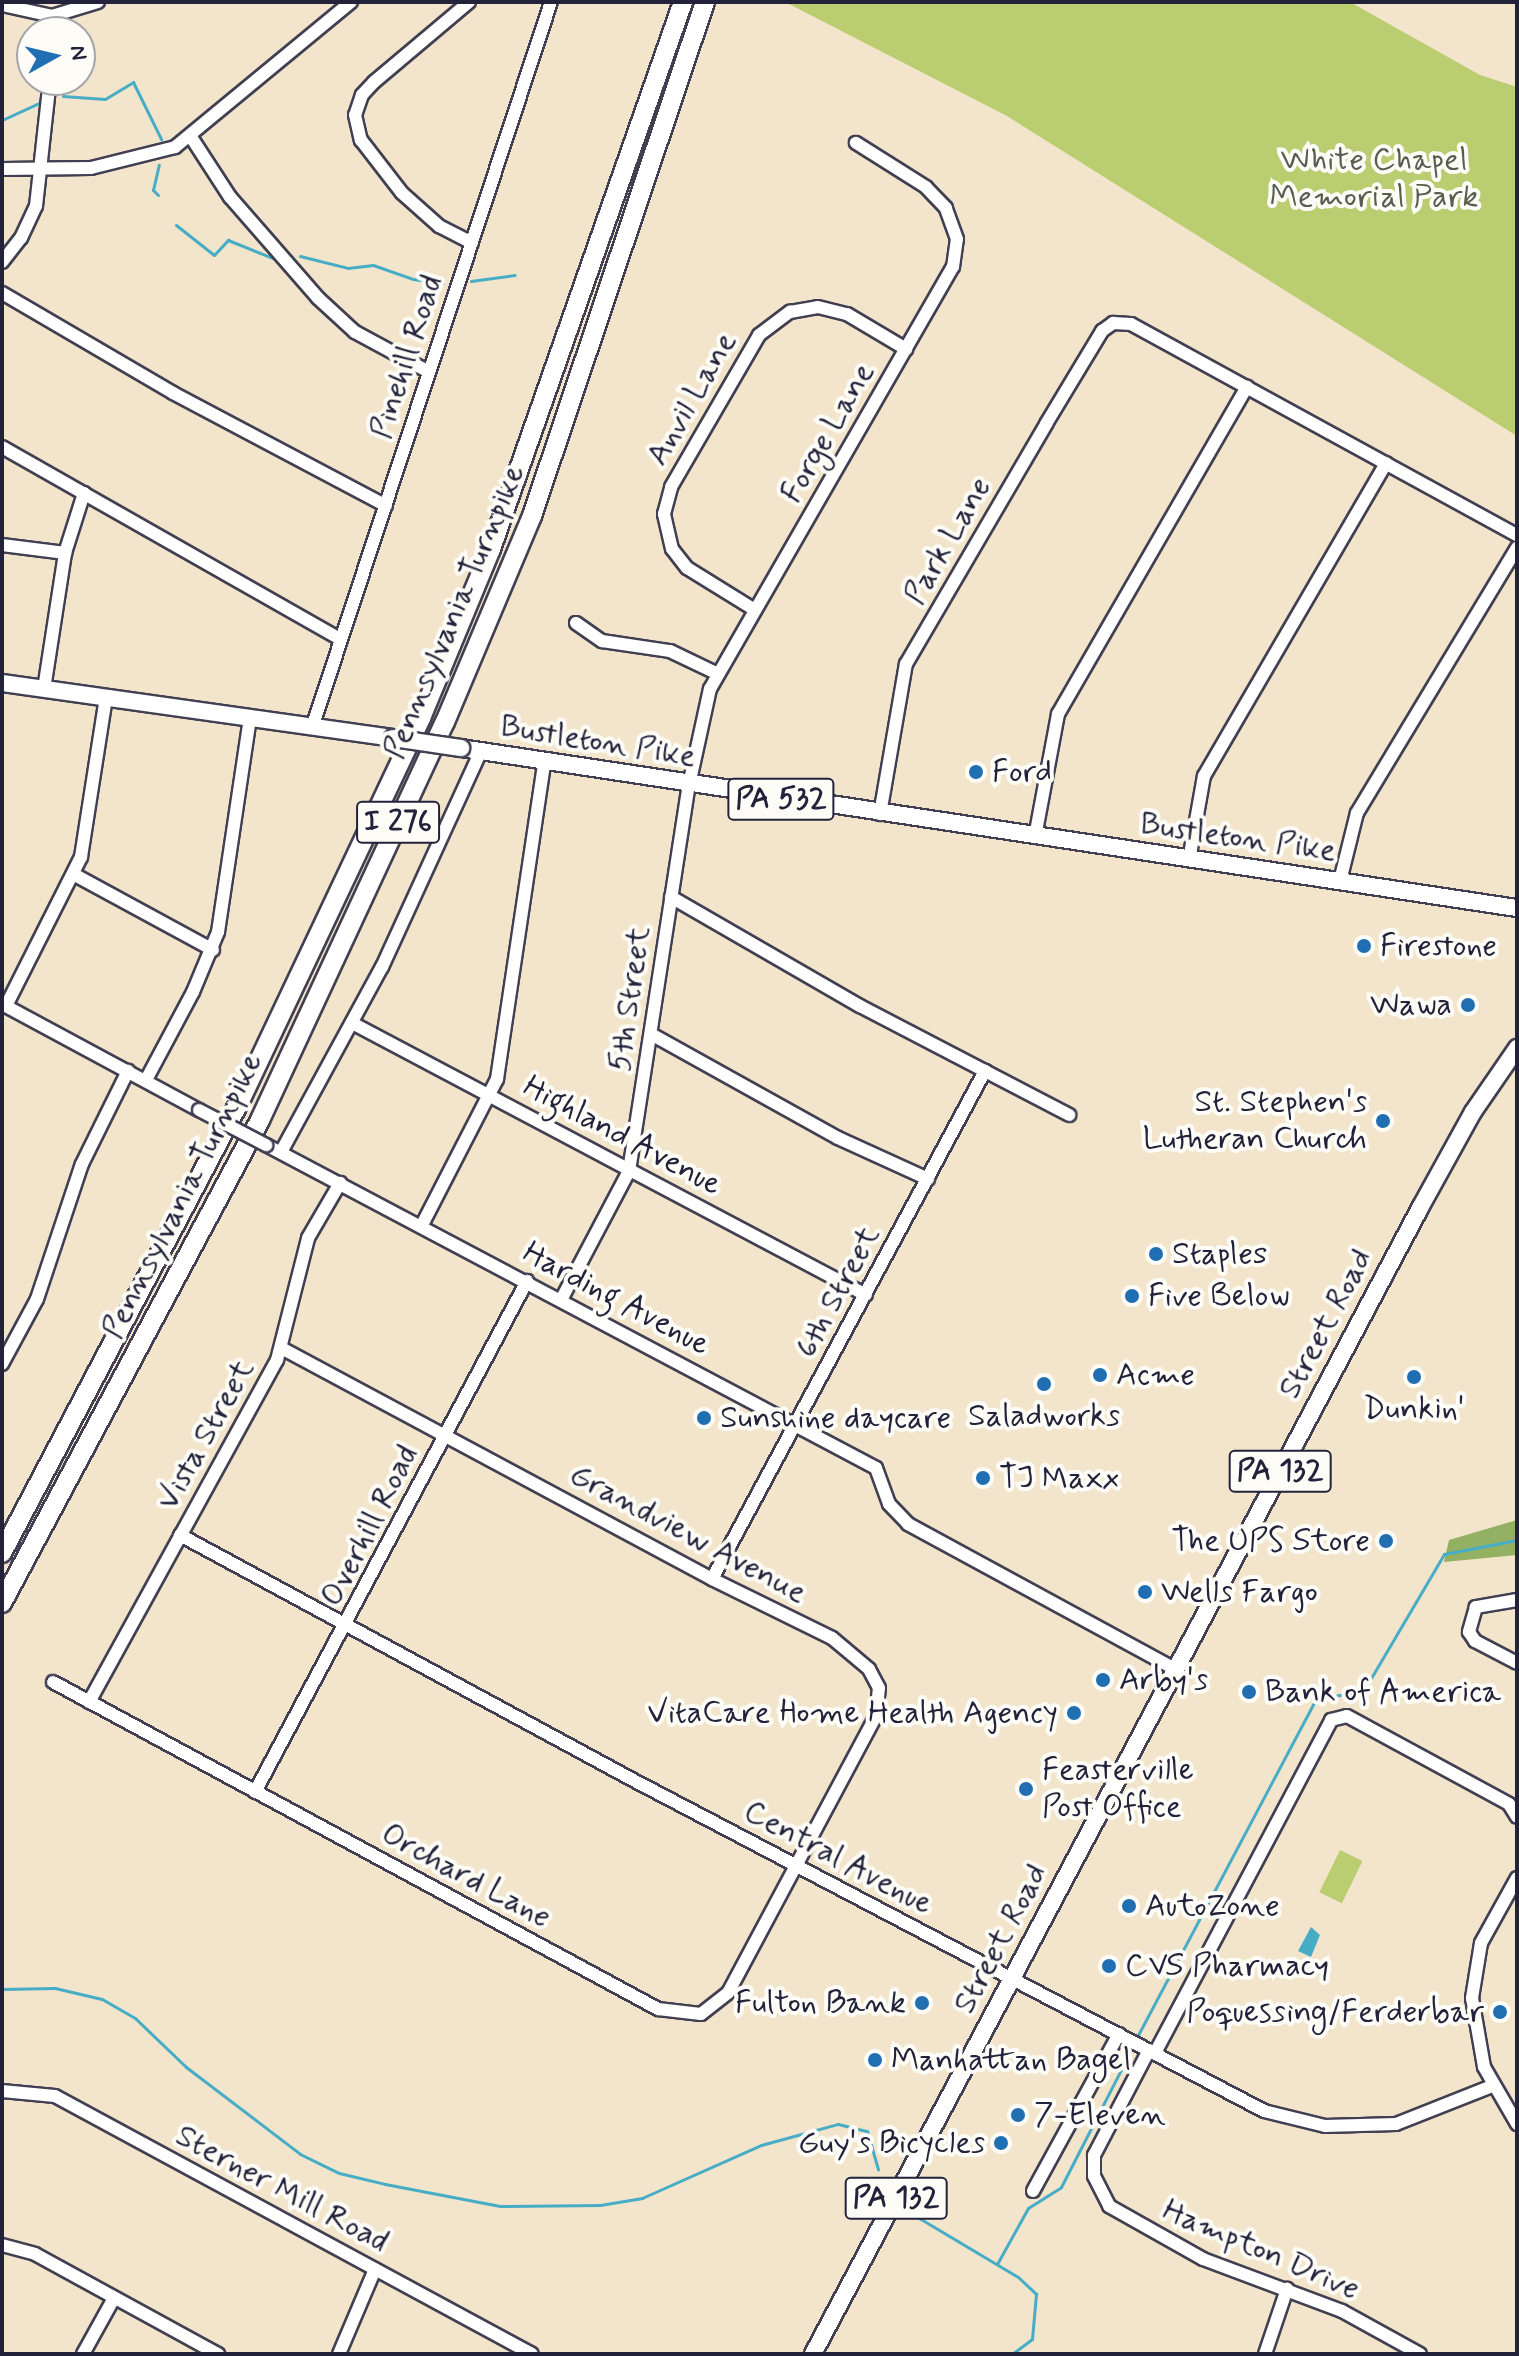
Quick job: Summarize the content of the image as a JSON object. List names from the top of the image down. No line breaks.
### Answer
{"streets":{"highway":["Pennsylvania Turnpike","I 276"],"main road":["Bustleton Pike","PA 532","Street Road","PA 132"],"street":["Pinehill Road","Anvil Lane","Forge Lane","Park Lane","5th Street","Highland Avenue","6th Street","Harding Avenue","Vista Street","Overhill Road","Grandview Avenue","Central Avenue","Orchard Lane","Sterner Mill Road","Hampton Drive"]},"crossings":[["Pinehill Road","Bustleton Pike"],["Anvil Lane","Forge Lane"],["Forge Lane","Bustleton Pike"],["Forge Lane","5th Street"],["Park Lane","Bustleton Pike"],["Bustleton Pike","5th Street"],["5th Street","Highland Avenue"],["5th Street","Harding Avenue"],["Highland Avenue","6th Street"],["6th Street","Harding Avenue"],["6th Street","Grandview Avenue"],["Harding Avenue","Street Road"],["Harding Avenue","Vista Street"],["Harding Avenue","Overhill Road"],["Street Road","Central Avenue"],["Vista Street","Grandview Avenue"],["Vista Street","Central Avenue"],["Vista Street","Orchard Lane"],["Overhill Road","Grandview Avenue"],["Overhill Road","Central Avenue"],["Overhill Road","Orchard Lane"],["Grandview Avenue","Central Avenue"],["Grandview Avenue","Orchard Lane"],["Central Avenue","Orchard Lane"],["Central Avenue","Hampton Drive"]],"parks":["White Chapel Memorial Park"],"places":["Ford","Firestone","Wawa","St. Stephen's Lutheran Church","Staples","Five Below","Acme","Dunkin'","Saladworks","Sunshine daycare","TJ Maxx","The UPS Store","Wells Fargo","Arby's","Bank of America","VitaCare Home Health Agency","Feasterville Post Office","AutoZone","CVS Pharmacy","Fulton Bank","Poquessing/Ferderbar","Manhattan Bagel","7-Eleven","Guy's Bicycles"],"north":"right"}
